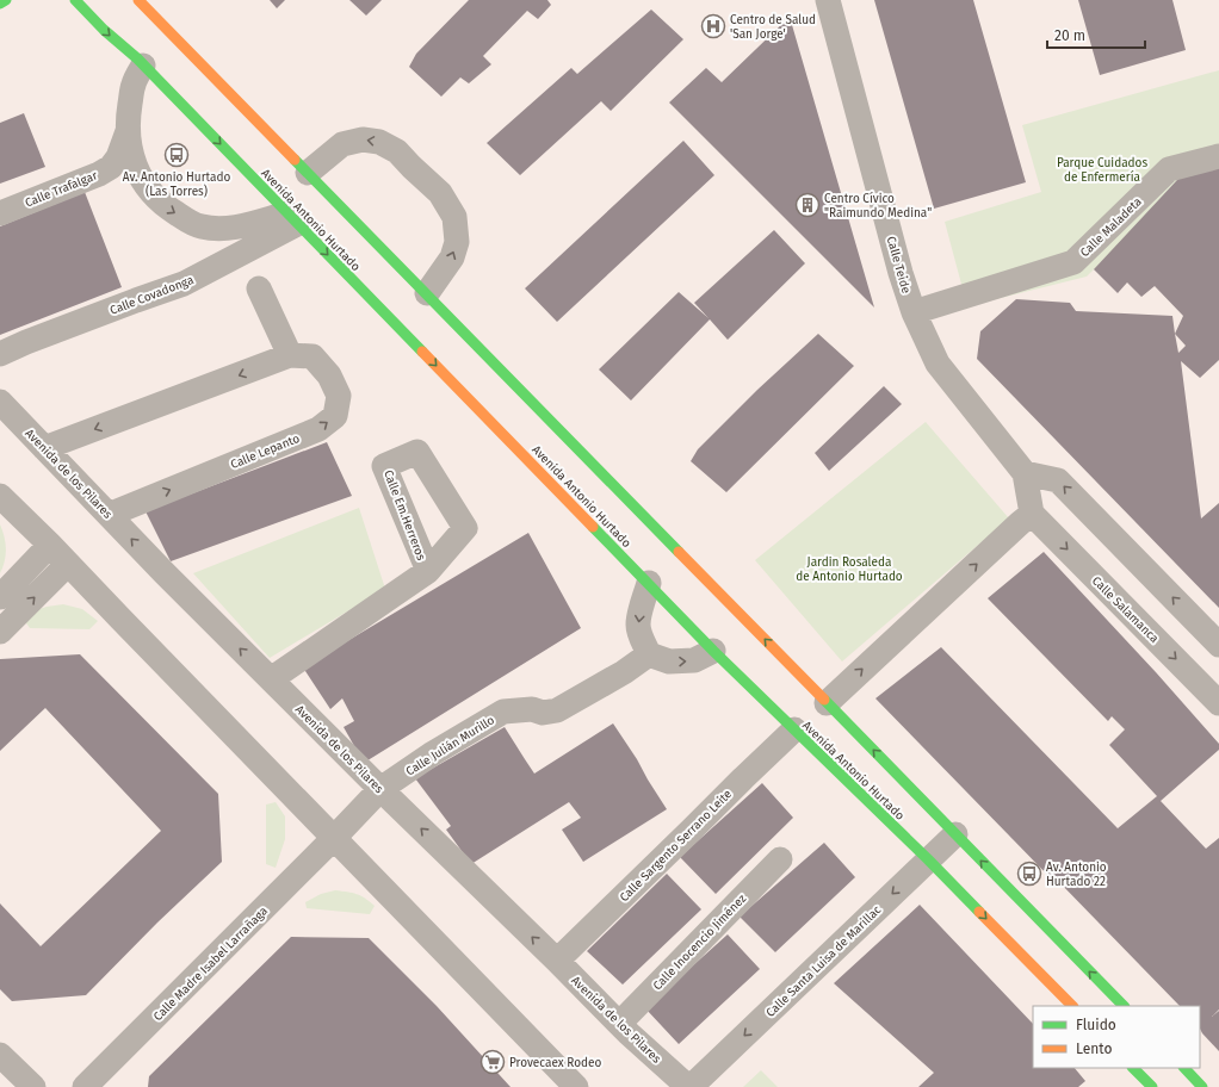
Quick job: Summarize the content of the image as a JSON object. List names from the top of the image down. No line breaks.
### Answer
{"streets":{"main road":["Avenida Antonio Hurtado"],"street":["Calle Trafalgar","Calle Maladeta","Calle Teide","Calle Covadonga","Calle Lepanto","Avenida de los Pilares","Calle Em.Herreros","Calle Salamanca","Calle Julián Murillo","Calle Sargento Serrano Leite","Calle Inocencio Jiménez","Calle Santa Luisa de Marillac","Calle Madre Isabel Larrañaga"]},"crossings":[["Avenida Antonio Hurtado","Calle Covadonga"],["Avenida Antonio Hurtado","Calle Sargento Serrano Leite"],["Avenida Antonio Hurtado","Calle Santa Luisa de Marillac"],["Calle Maladeta","Calle Teide"],["Calle Lepanto","Avenida de los Pilares"],["Avenida de los Pilares","Calle Em.Herreros"],["Avenida de los Pilares","Calle Julián Murillo"],["Avenida de los Pilares","Calle Sargento Serrano Leite"],["Avenida de los Pilares","Calle Inocencio Jiménez"],["Avenida de los Pilares","Calle Santa Luisa de Marillac"],["Calle Julián Murillo","Calle Madre Isabel Larrañaga"]],"one_way":["Calle Santa Luisa de Marillac"],"parks":["Parque Cuidados de Enfermería","Jardin Rosaleda de Antonio Hurtado"],"places":{"hospital":["Centro de Salud 'San Jorge'"],"bus stop":["Av. Antonio Hurtado (Las Torres)","Av. Antonio Hurtado 22"],"building":["Centro Cívico \"Raimundo Medina\""],"supermarket":["Provecaex Rodeo"]},"legend":["Fluido","Lento"],"scale_bar":"20 m"}
